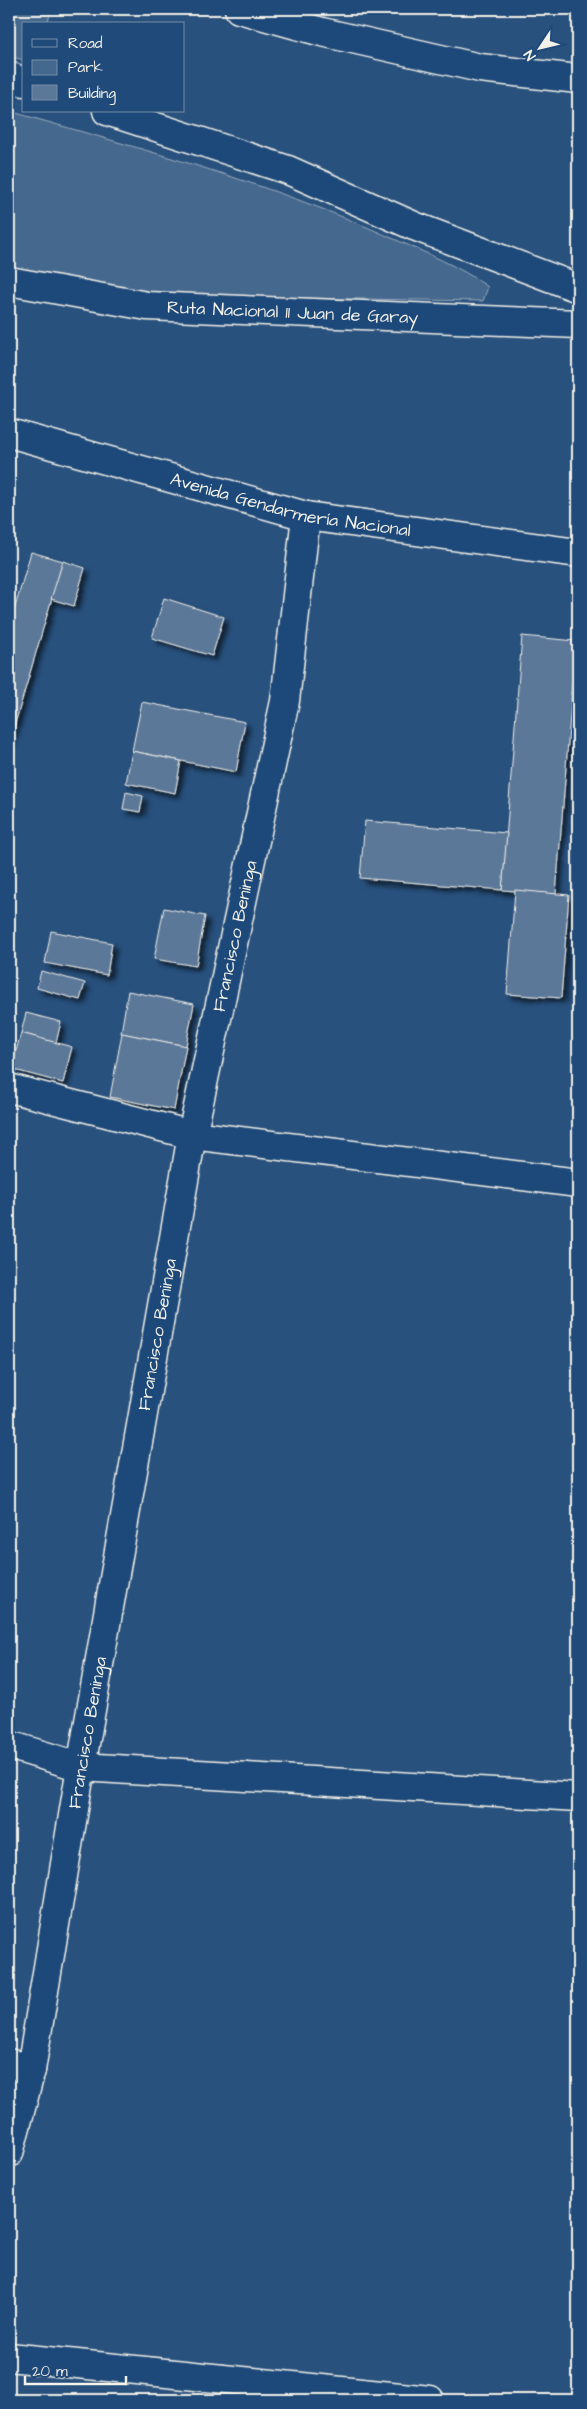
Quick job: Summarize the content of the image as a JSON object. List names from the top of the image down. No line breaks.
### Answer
{"streets":{"main road":["Ruta Nacional 11 Juan de Garay","Avenida Gendarmería Nacional","Francisco Beninga"]},"crossings":[["Avenida Gendarmería Nacional","Francisco Beninga"]],"legend":["Road","Park","Building"],"scale_bar":"20 m","north":"bottom left"}
